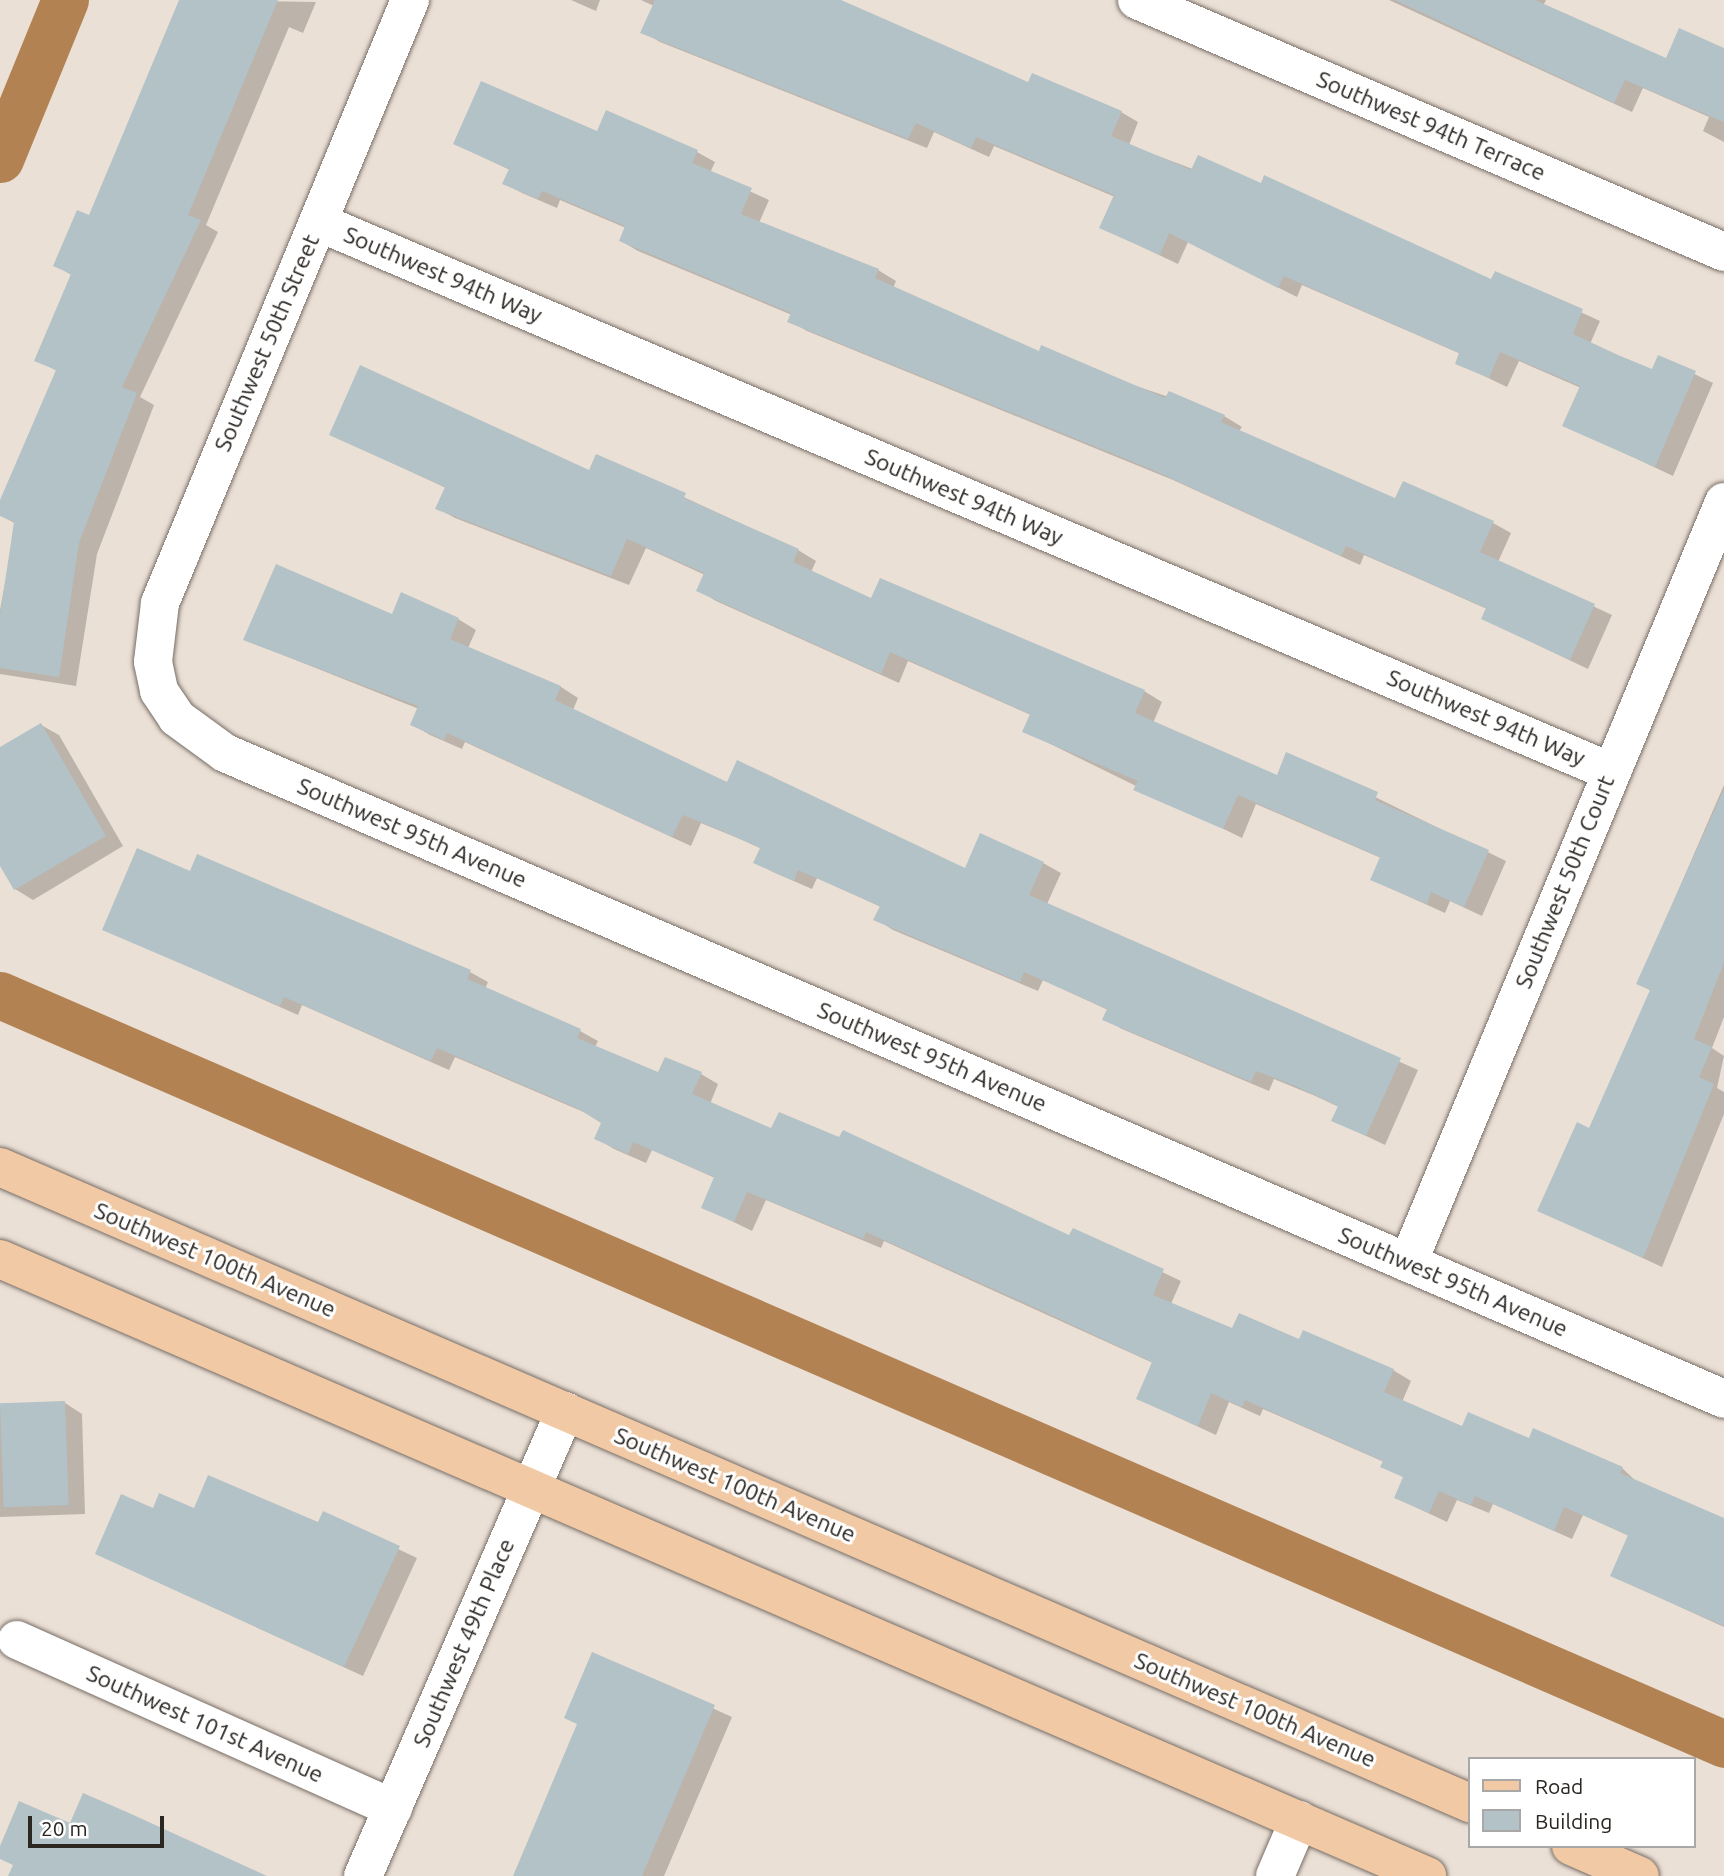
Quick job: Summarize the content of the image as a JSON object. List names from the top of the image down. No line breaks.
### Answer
{"streets":{"main road":["Southwest 100th Avenue"],"street":["Southwest 94th Terrace","Southwest 94th Way","Southwest 50th Street","Southwest 95th Avenue","Southwest 50th Court","Southwest 49th Place","Southwest 101st Avenue"]},"crossings":[["Southwest 94th Way","Southwest 50th Street"],["Southwest 94th Way","Southwest 50th Court"],["Southwest 50th Street","Southwest 95th Avenue"],["Southwest 95th Avenue","Southwest 50th Court"],["Southwest 100th Avenue","Southwest 49th Place"],["Southwest 49th Place","Southwest 101st Avenue"]],"legend":["Road","Building"],"scale_bar":"20 m"}
